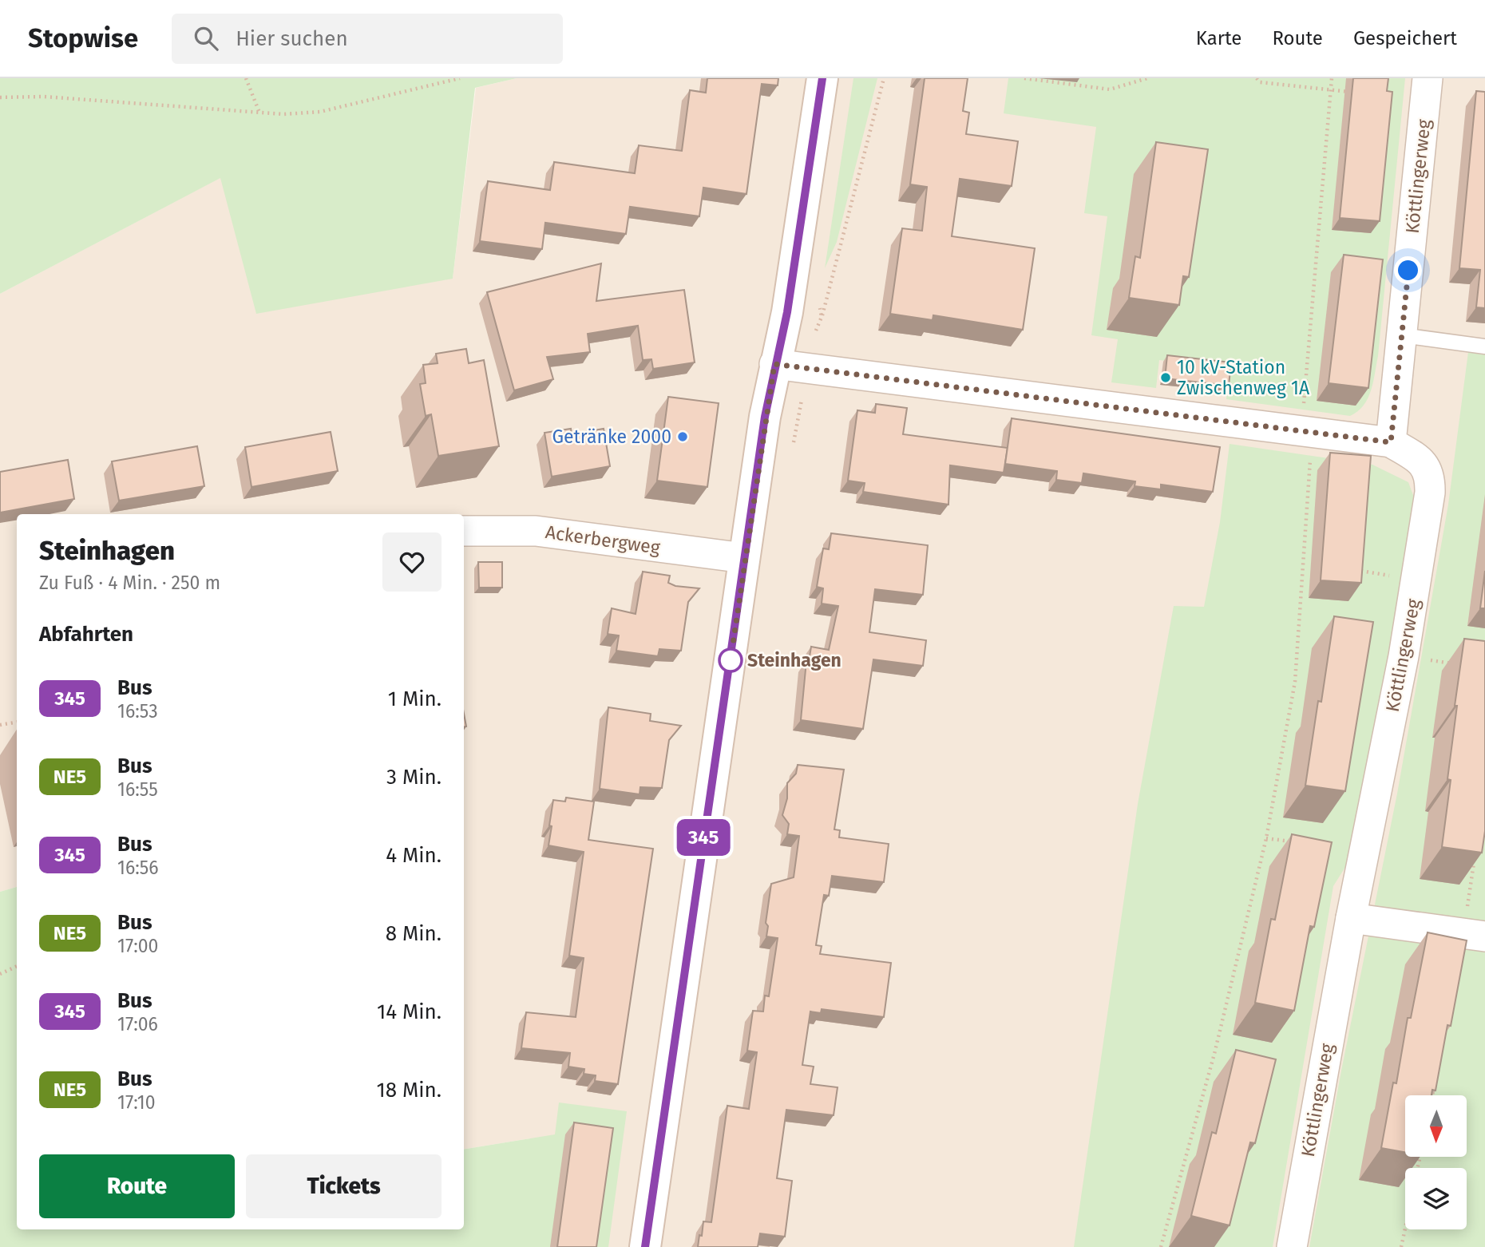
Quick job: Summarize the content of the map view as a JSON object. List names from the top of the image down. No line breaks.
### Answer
{"streets":{"street":["Köttlingerweg","Ackerbergweg"]},"places":["10 kV-Station Zwischenweg 1A","Getränke 2000","Steinhagen"],"lines":["bus line 345"],"north":"bottom","page":{"header":"Stopwise","search":"Hier suchen","nav":["Karte","Route","Gespeichert"],"on_map":"345","heading":[["Steinhagen","Zu Fuß · 4 Min. · 250 m"],"Abfahrten"],"list":[{"mark":"345","name":"Bus","note":"16:53","value":"1 Min."},{"mark":"NE5","name":"Bus","note":"16:55","value":"3 Min."},{"mark":"345","name":"Bus","note":"16:56","value":"4 Min."},{"mark":"NE5","name":"Bus","note":"17:00","value":"8 Min."},{"mark":"345","name":"Bus","note":"17:06","value":"14 Min."},{"mark":"NE5","name":"Bus","note":"17:10","value":"18 Min."}],"buttons":["Route","Tickets"]}}
